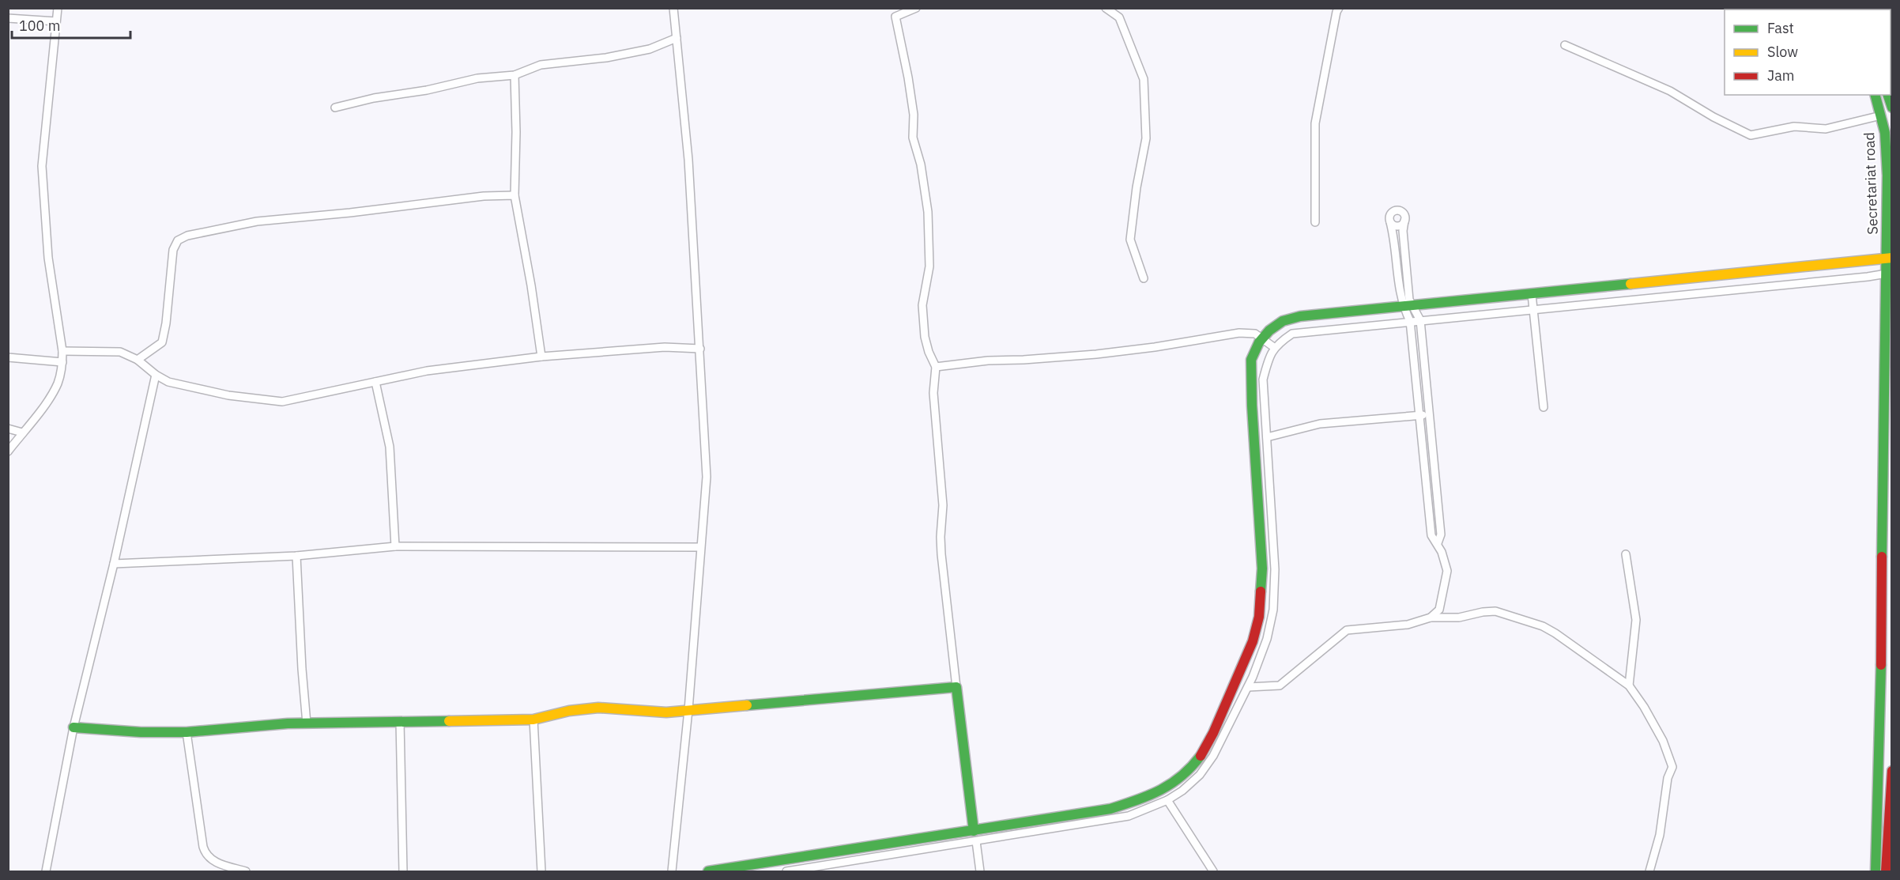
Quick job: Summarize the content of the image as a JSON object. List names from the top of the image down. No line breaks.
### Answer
{"streets":{"street":["Secretariat road"]},"legend":["Fast","Slow","Jam"],"scale_bar":"100 m"}
